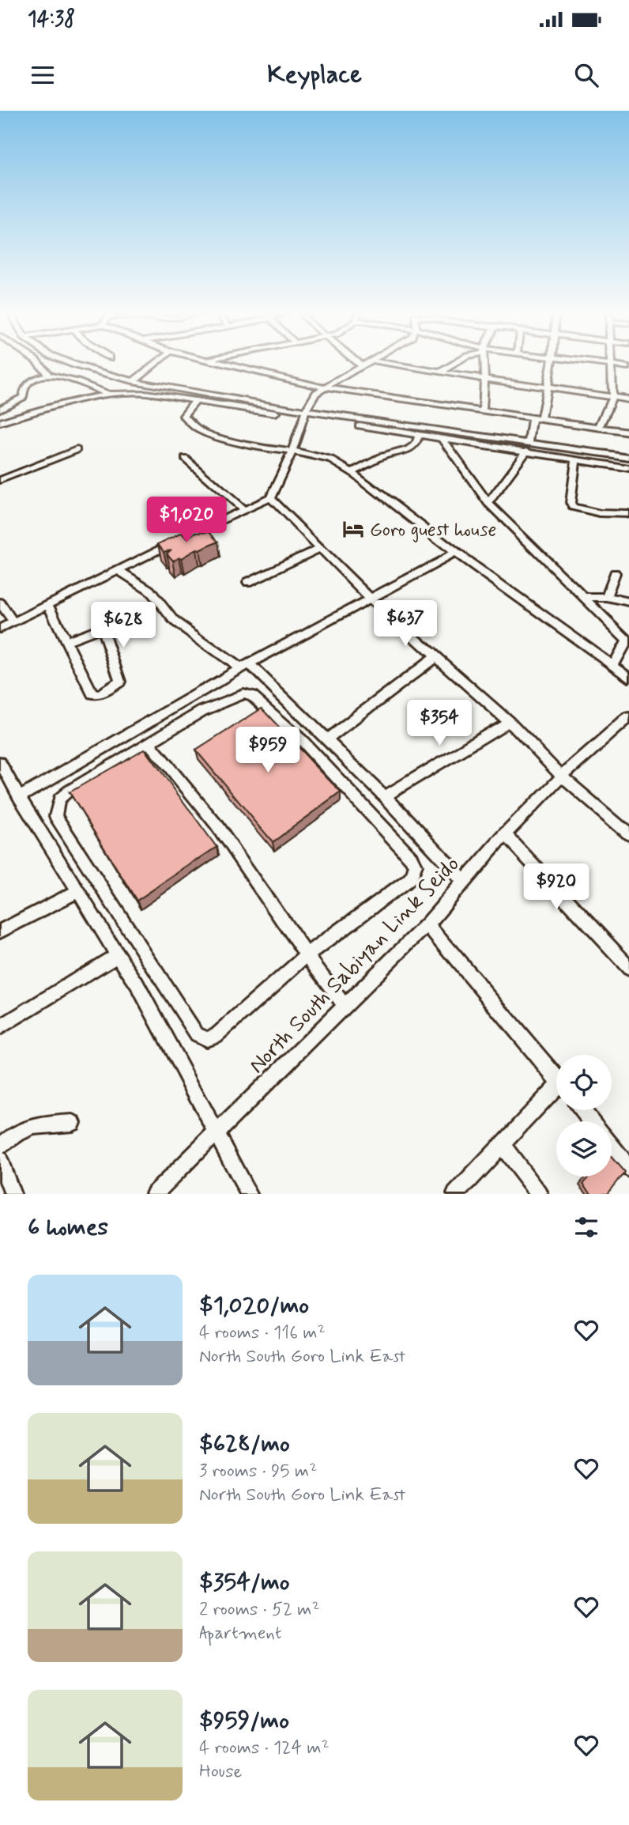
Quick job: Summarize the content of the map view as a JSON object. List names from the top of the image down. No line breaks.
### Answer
{"streets":{"street":["North South Sabiyan Link Seido"]},"places":{"hotel":["Goro guest house"]},"page":{"status":"14:38","header":"Keyplace","price":["$1,020","$637","$628","$354","$959","$920"],"heading":"6 homes","list":[{"name":"$1,020/mo","note":"4 rooms · 116 m² · North South Goro Link East"},{"name":"$628/mo","note":"3 rooms · 95 m² · North South Goro Link East"},{"name":"$354/mo","note":"2 rooms · 52 m² · Apartment"},{"name":"$959/mo","note":"4 rooms · 124 m² · House"}]}}
